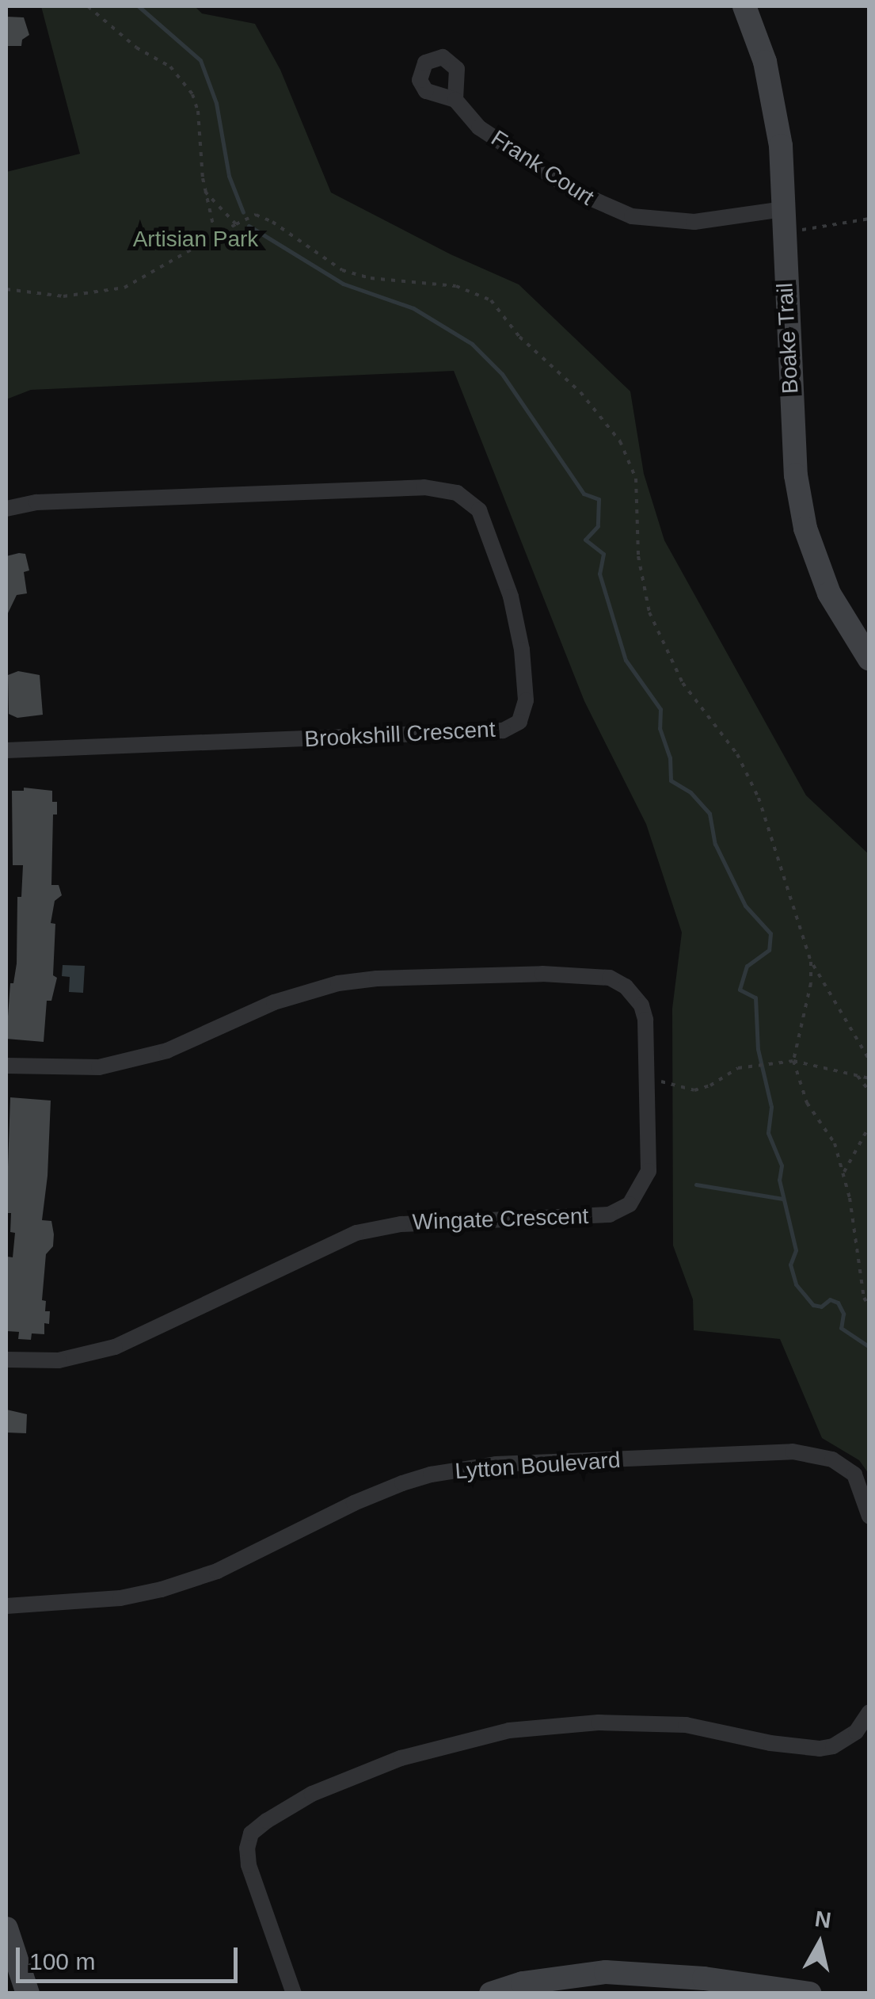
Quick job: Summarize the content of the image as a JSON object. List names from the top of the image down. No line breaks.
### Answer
{"streets":{"street":["Frank Court","Boake Trail","Brookshill Crescent","Wingate Crescent","Lytton Boulevard"]},"crossings":[["Frank Court","Boake Trail"]],"parks":["Artisian Park"],"scale_bar":"100 m","north":"top"}
